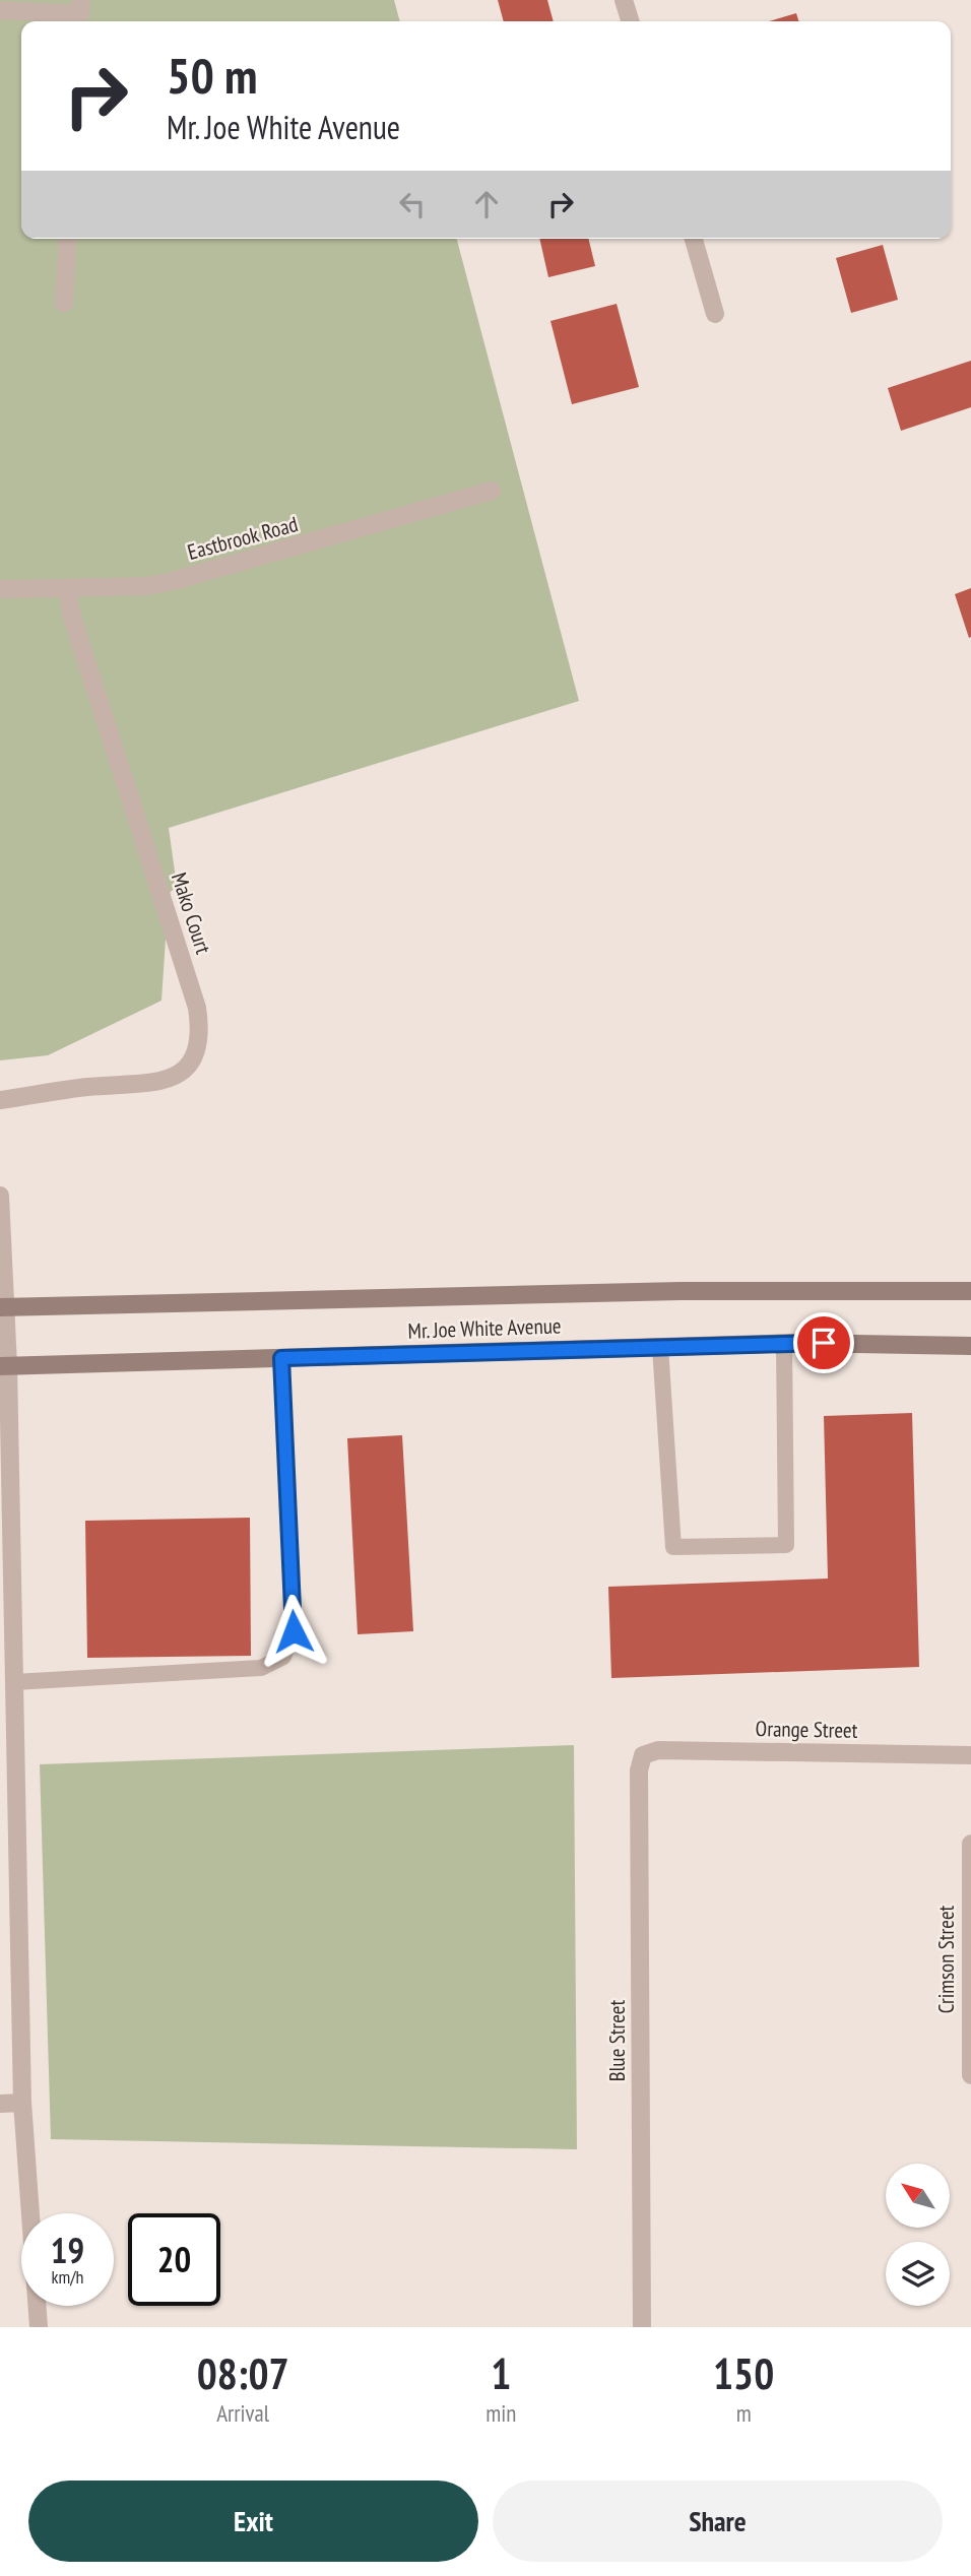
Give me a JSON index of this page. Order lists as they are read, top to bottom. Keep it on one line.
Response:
{"streets":{"main road":["Mr. Joe White Avenue"],"street":["Eastbrook Road","Mako Court","Orange Street","Crimson Street","Blue Street"]},"crossings":[["Eastbrook Road","Mako Court"],["Orange Street","Blue Street"]],"north":"top left","page":{"turn":["50 m","Mr. Joe White Avenue"],"speed":"19 km/h","limit":"20","eta":["08:07","Arrival","1","min","150","m"],"buttons":["Exit","Share"]}}
